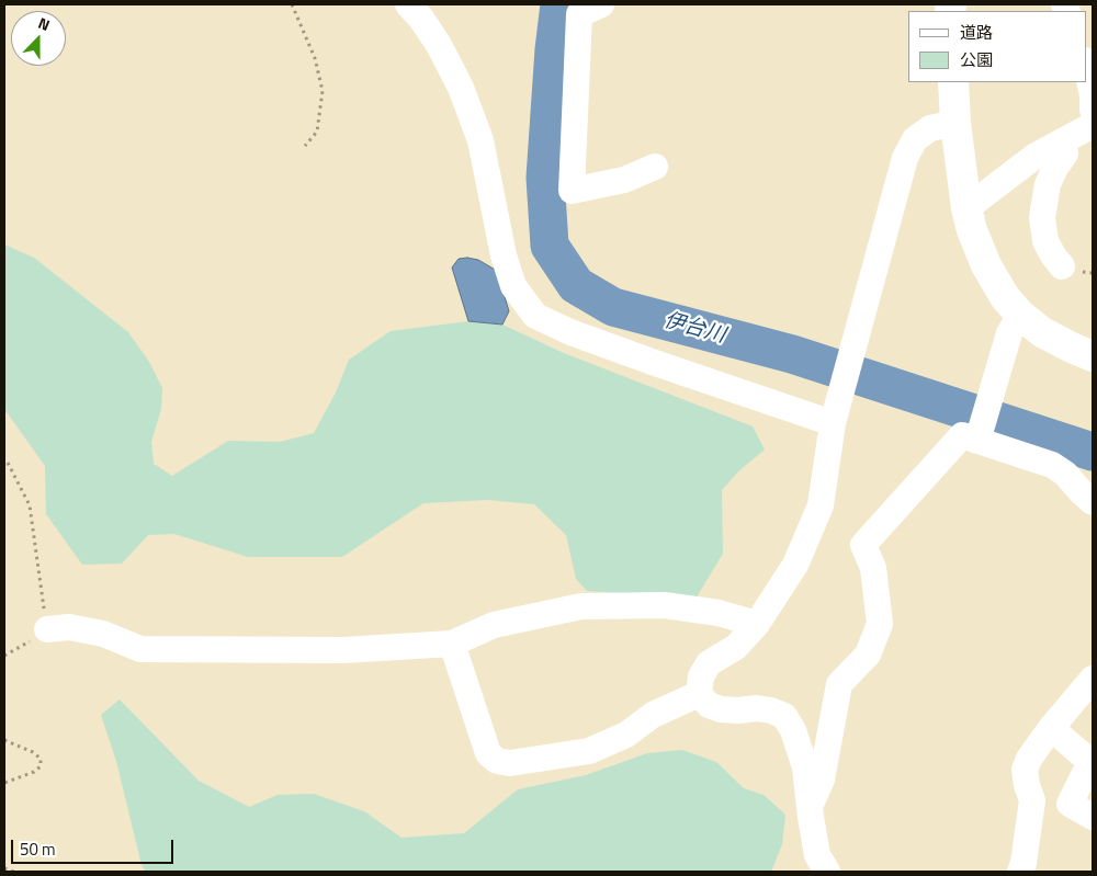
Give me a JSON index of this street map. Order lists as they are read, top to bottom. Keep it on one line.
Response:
{"water":["伊台川"],"legend":["道路","公園"],"scale_bar":"50 m","north":"top"}
